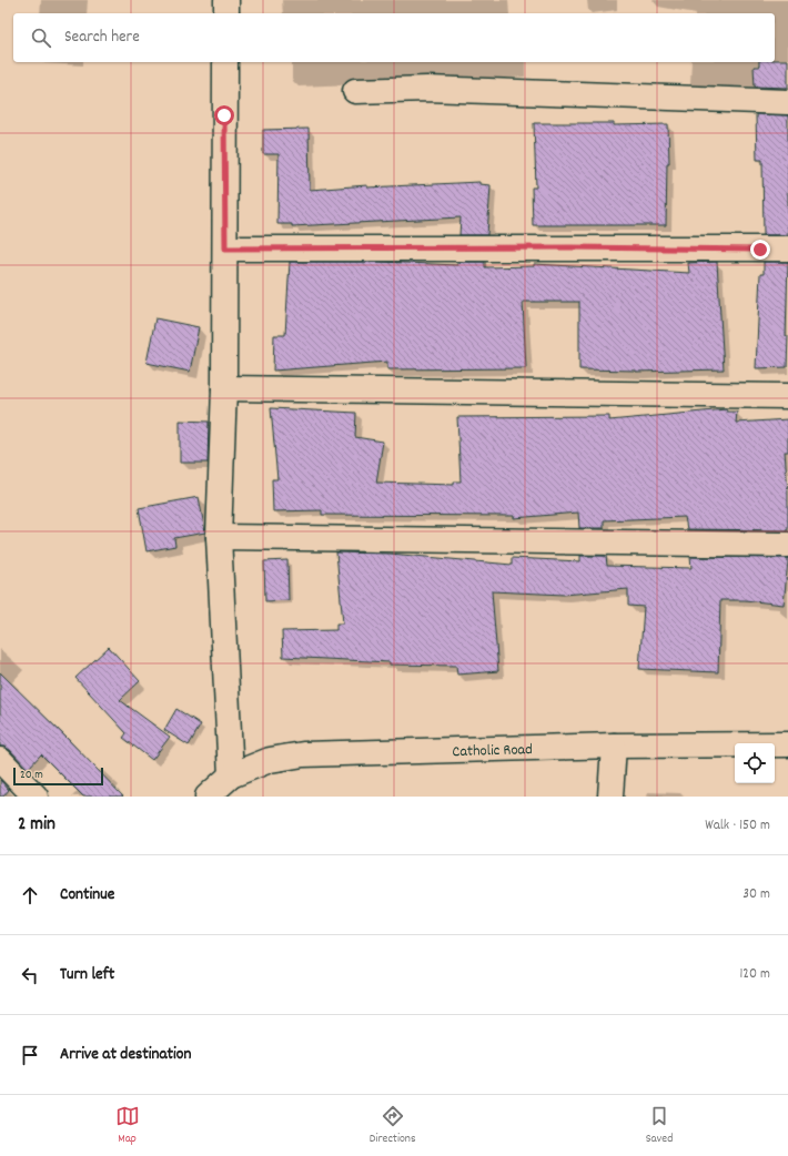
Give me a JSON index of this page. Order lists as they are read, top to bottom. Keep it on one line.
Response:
{"streets":{"street":["Catholic Road"]},"scale_bar":"20 m","page":{"search":"Search here","scale":"20 m","heading":["2 min","Walk · 150 m"],"list":[["Continue","30 m"],["Turn left","120 m"],"Arrive at destination"],"nav":["Map","Directions","Saved"]}}
